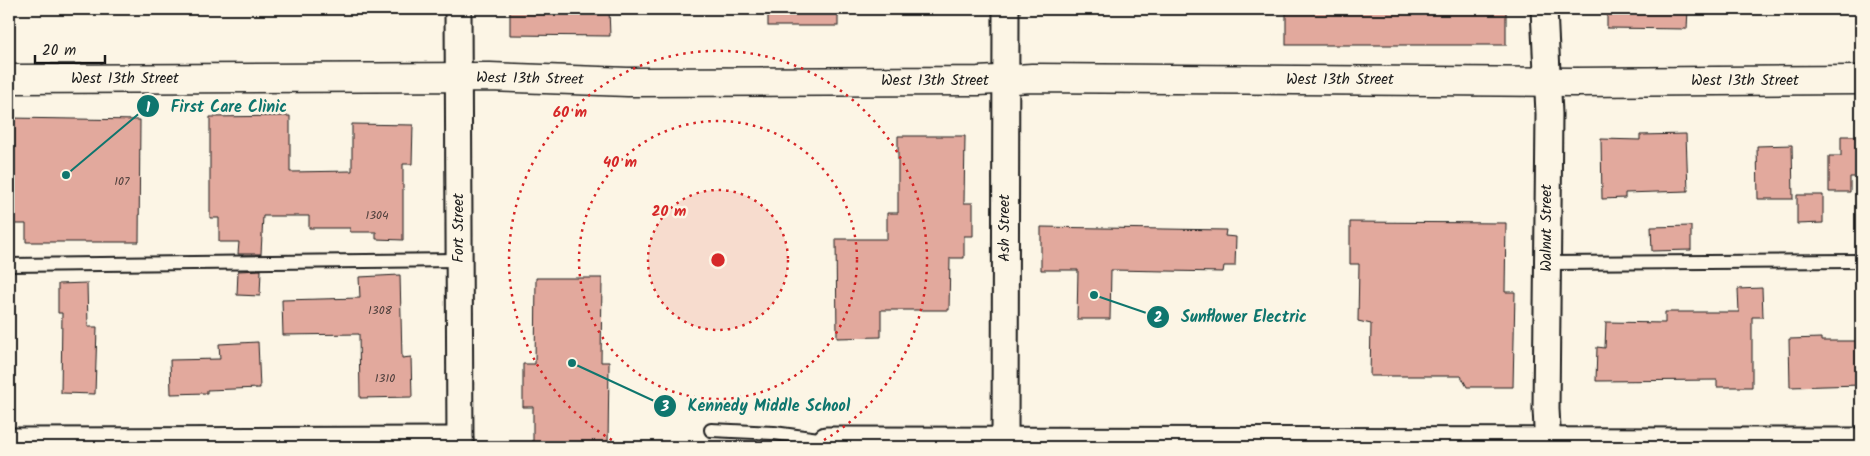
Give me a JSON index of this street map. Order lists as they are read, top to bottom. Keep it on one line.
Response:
{"streets":{"street":["West 13th Street","Fort Street","Ash Street","Walnut Street"]},"crossings":[["West 13th Street","Fort Street"],["West 13th Street","Ash Street"],["West 13th Street","Walnut Street"]],"places":["First Care Clinic","Sunflower Electric","Kennedy Middle School"],"house_numbers":["107","1304","1308","1310"],"scale_bar":"20 m","rings":["60 m","40 m","20 m"]}
